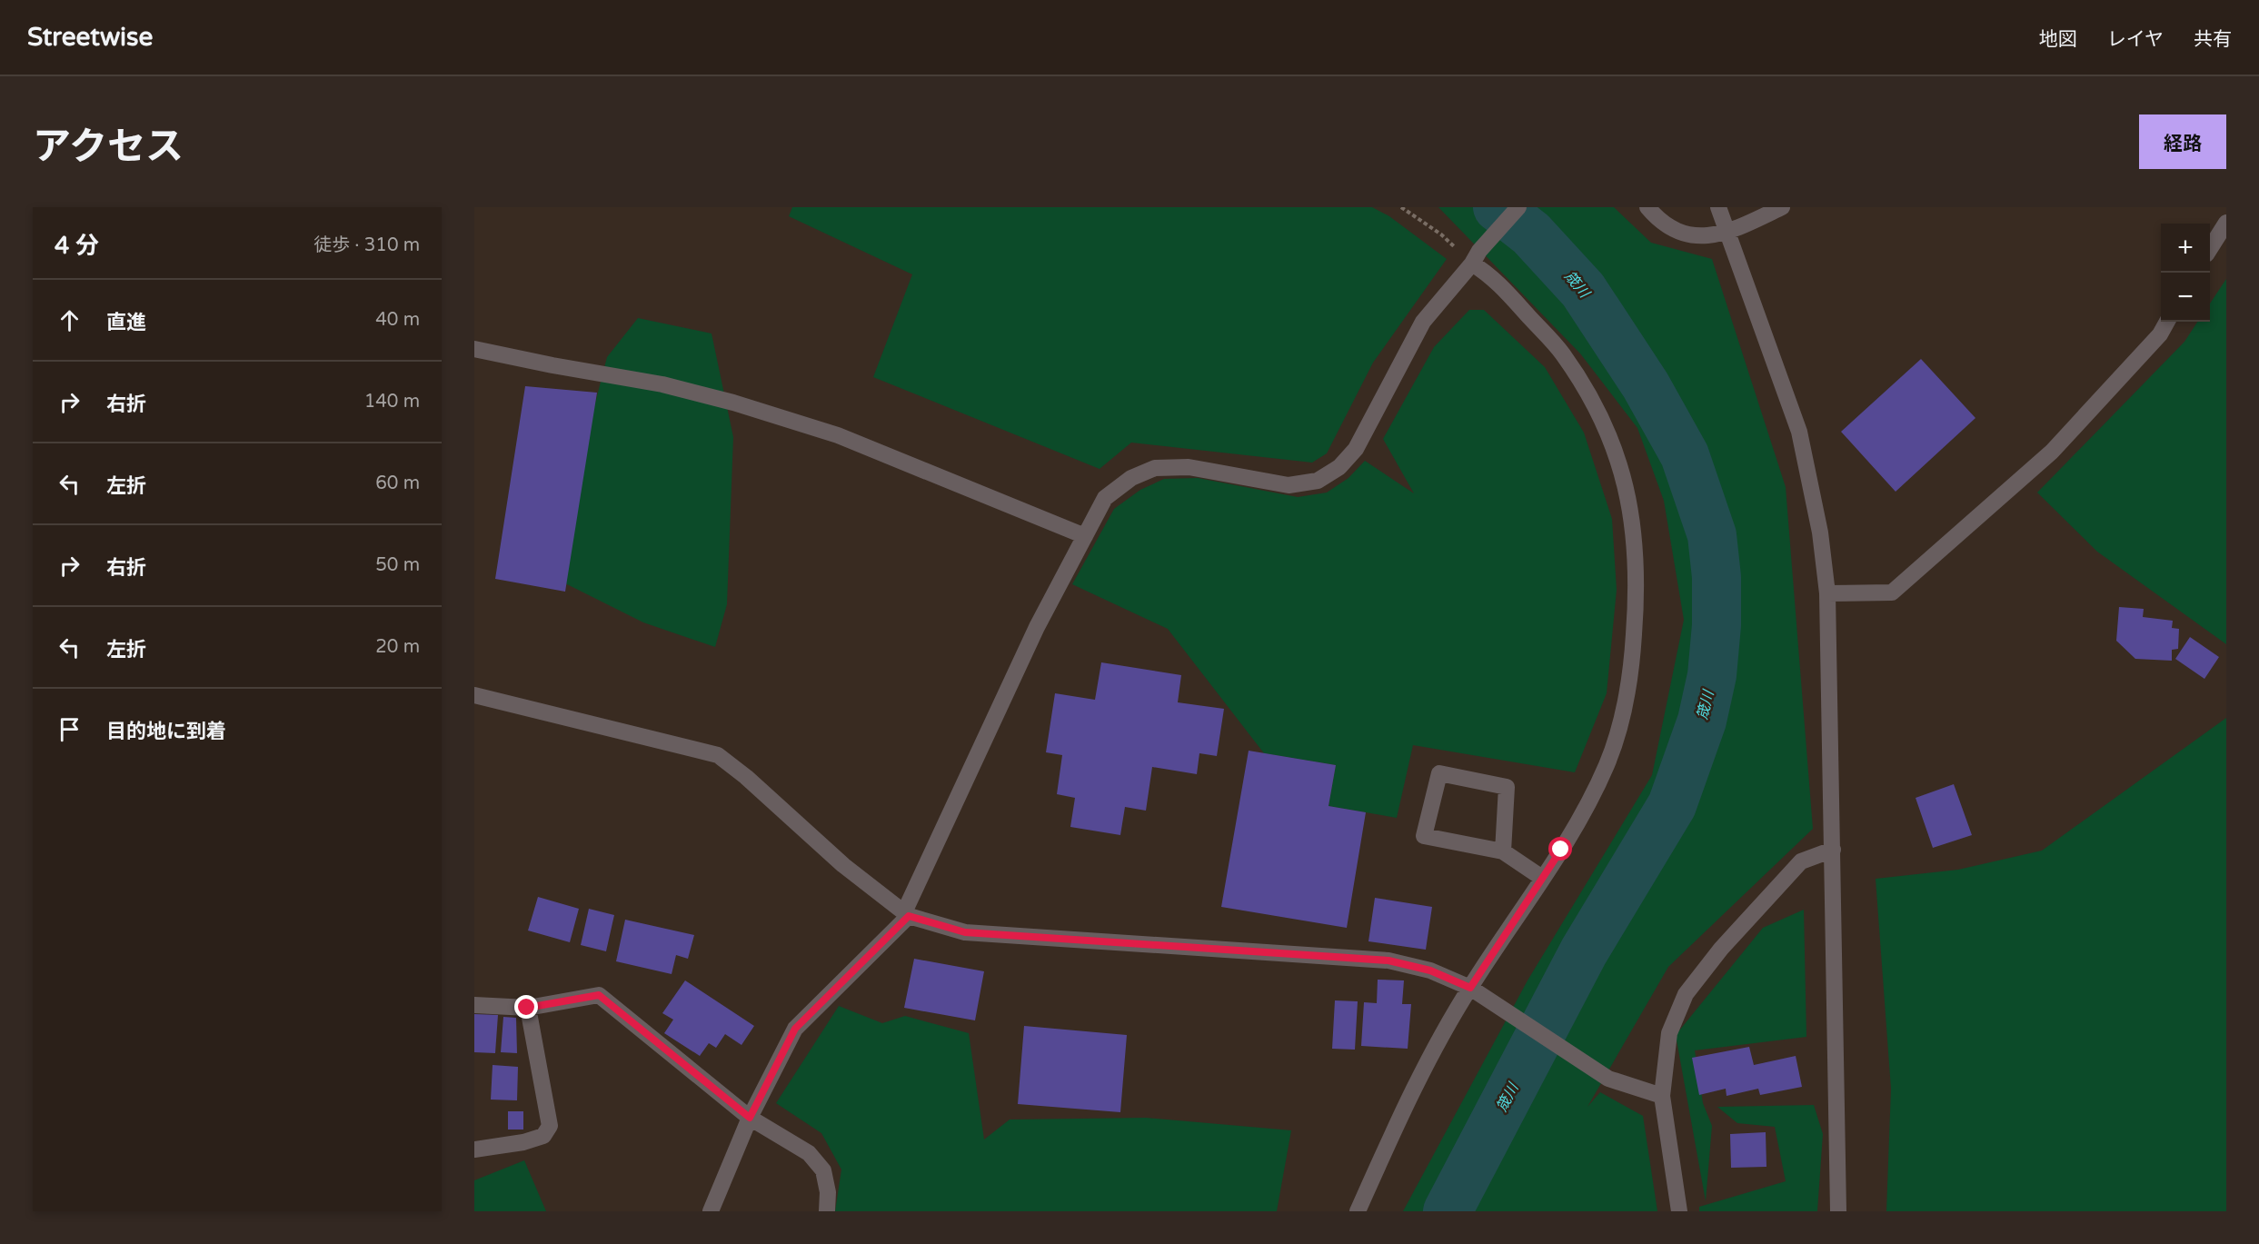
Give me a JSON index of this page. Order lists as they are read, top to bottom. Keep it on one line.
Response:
{"water":["筬川"],"page":{"header":"Streetwise","nav":["地図","レイヤ","共有"],"title":"アクセス","buttons":"経路","heading":["4 分","徒歩 · 310 m"],"map_buttons":["+","−"],"list":[["直進","40 m"],["右折","140 m"],["左折","60 m"],["右折","50 m"],["左折","20 m"],"目的地に到着"]}}
